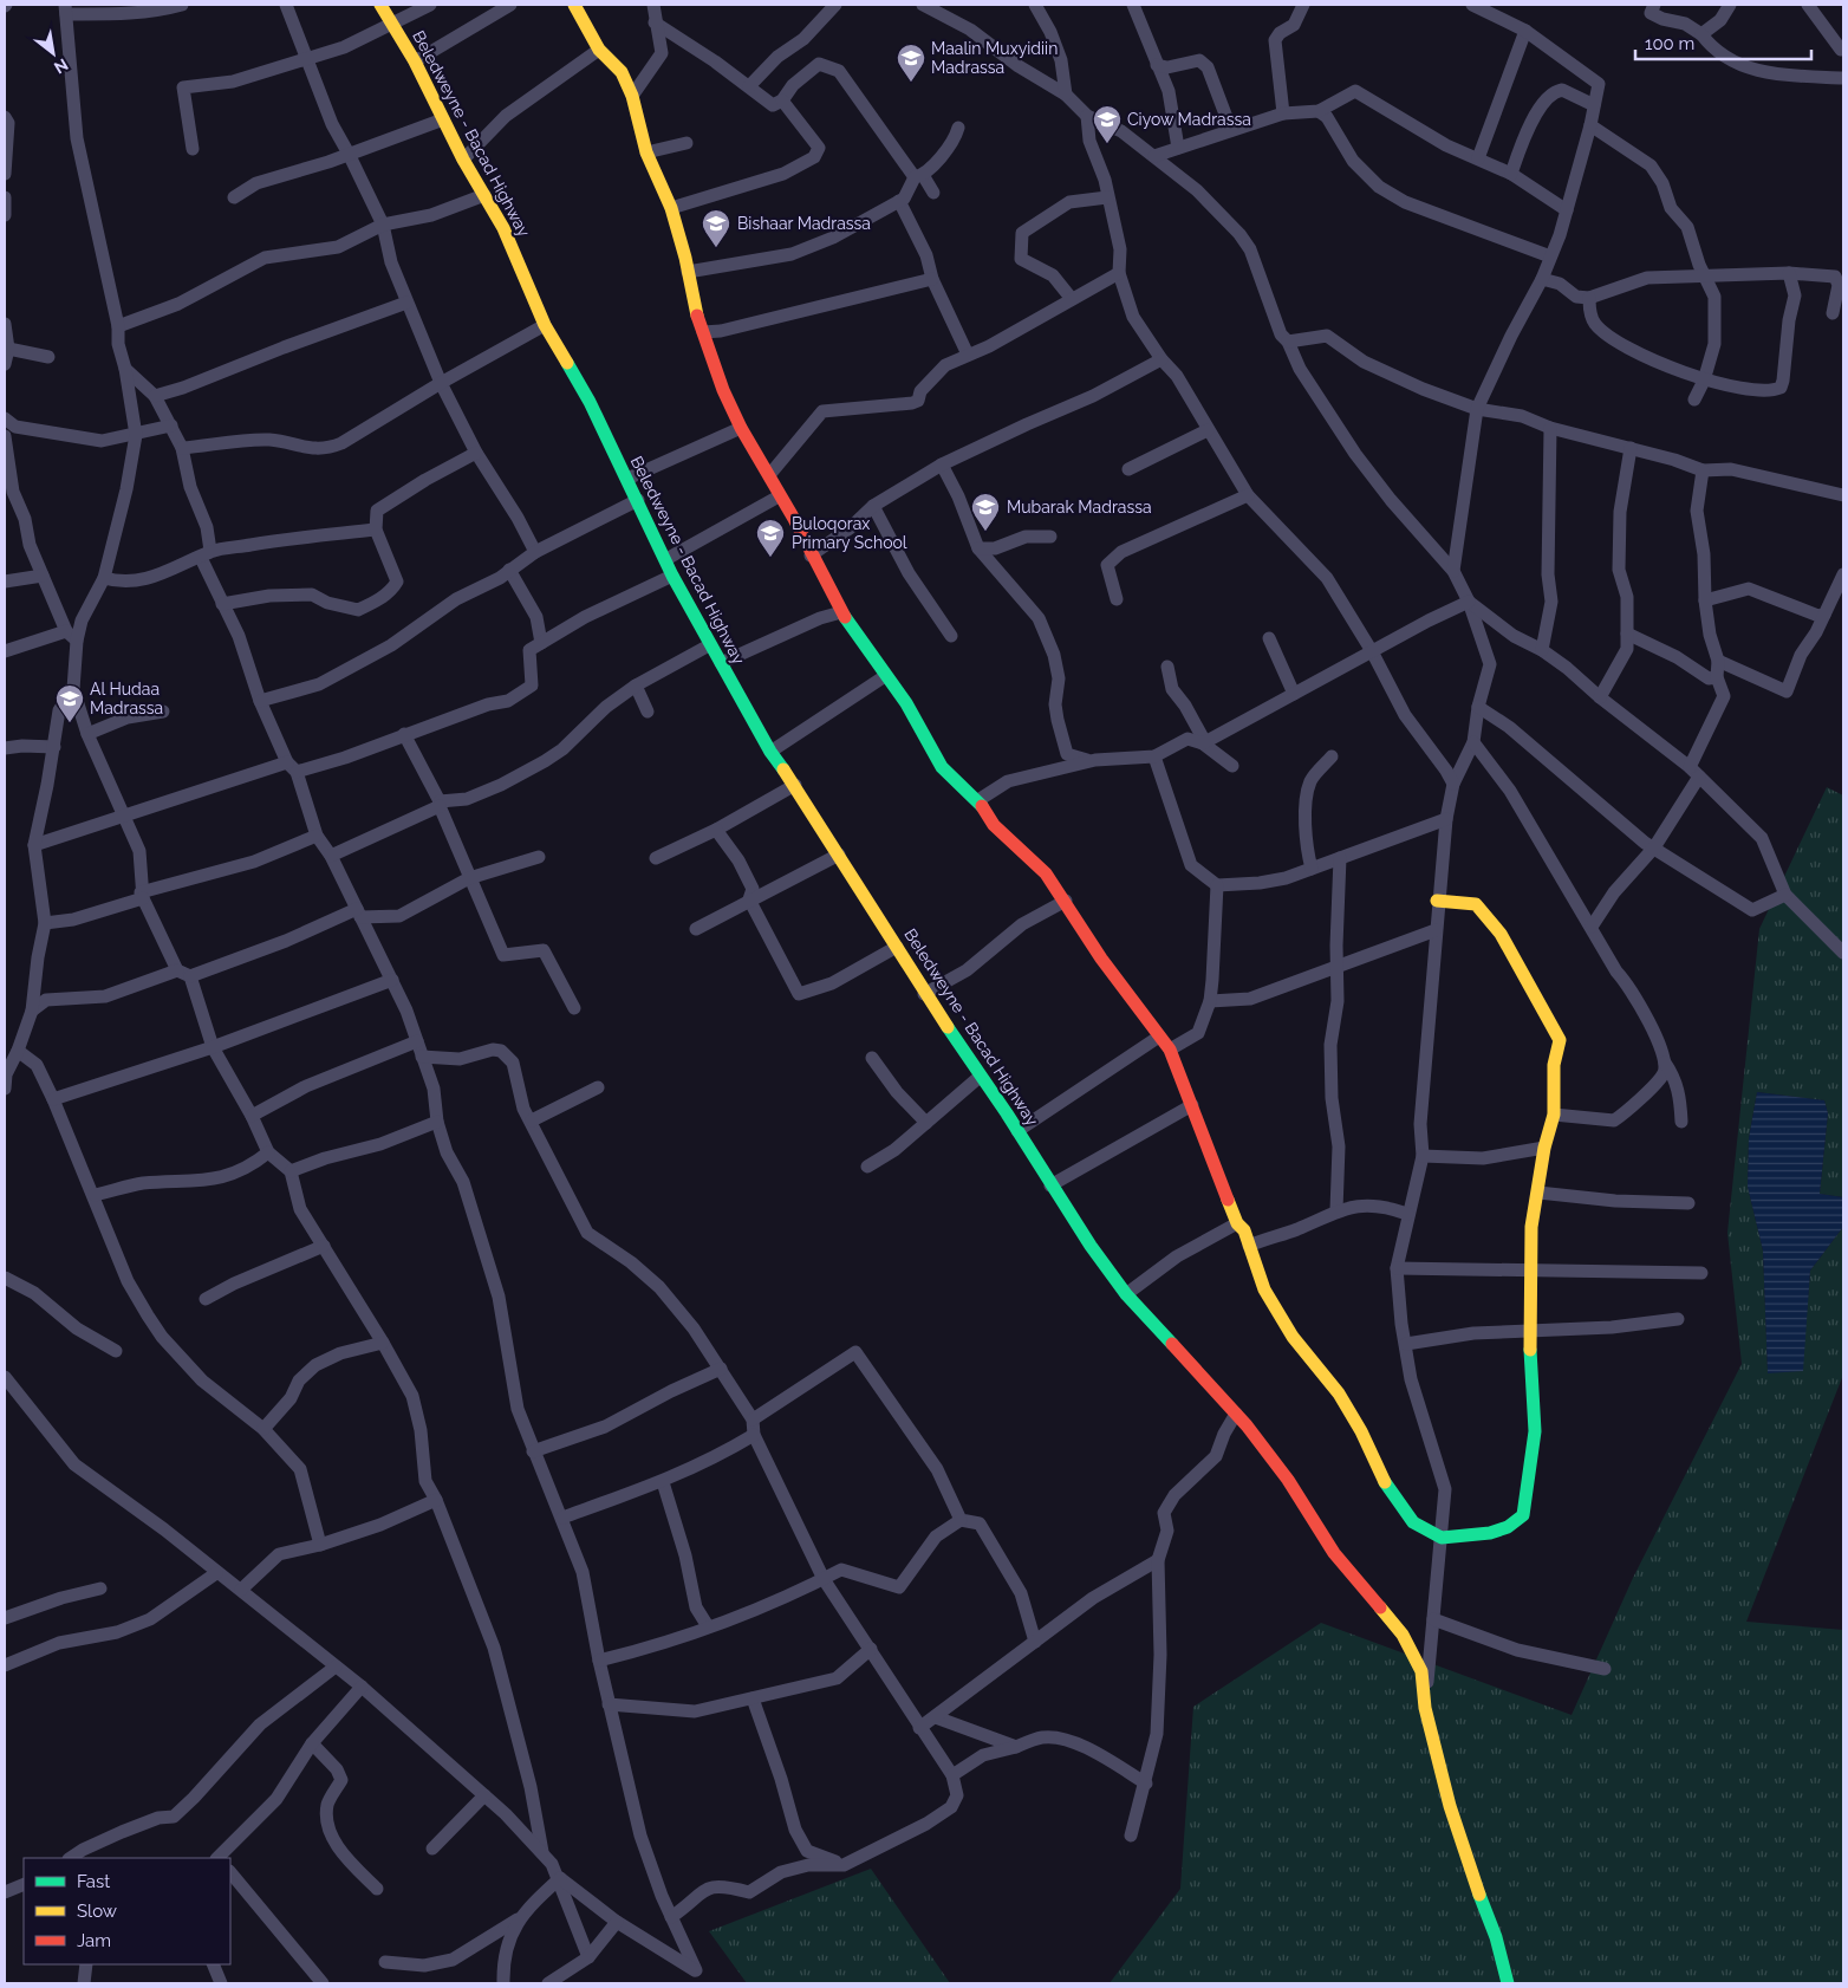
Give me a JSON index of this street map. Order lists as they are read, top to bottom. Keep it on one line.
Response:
{"streets":{"street":["Beledweyne - Bacad Highway"]},"places":{"school or university":["Maalin Muxyidiin Madrassa","Ciyow Madrassa","Bishaar Madrassa","Mubarak Madrassa","Buloqorax Primary School","Al Hudaa Madrassa"]},"legend":["Fast","Slow","Jam"],"scale_bar":"100 m","north":"bottom right"}
